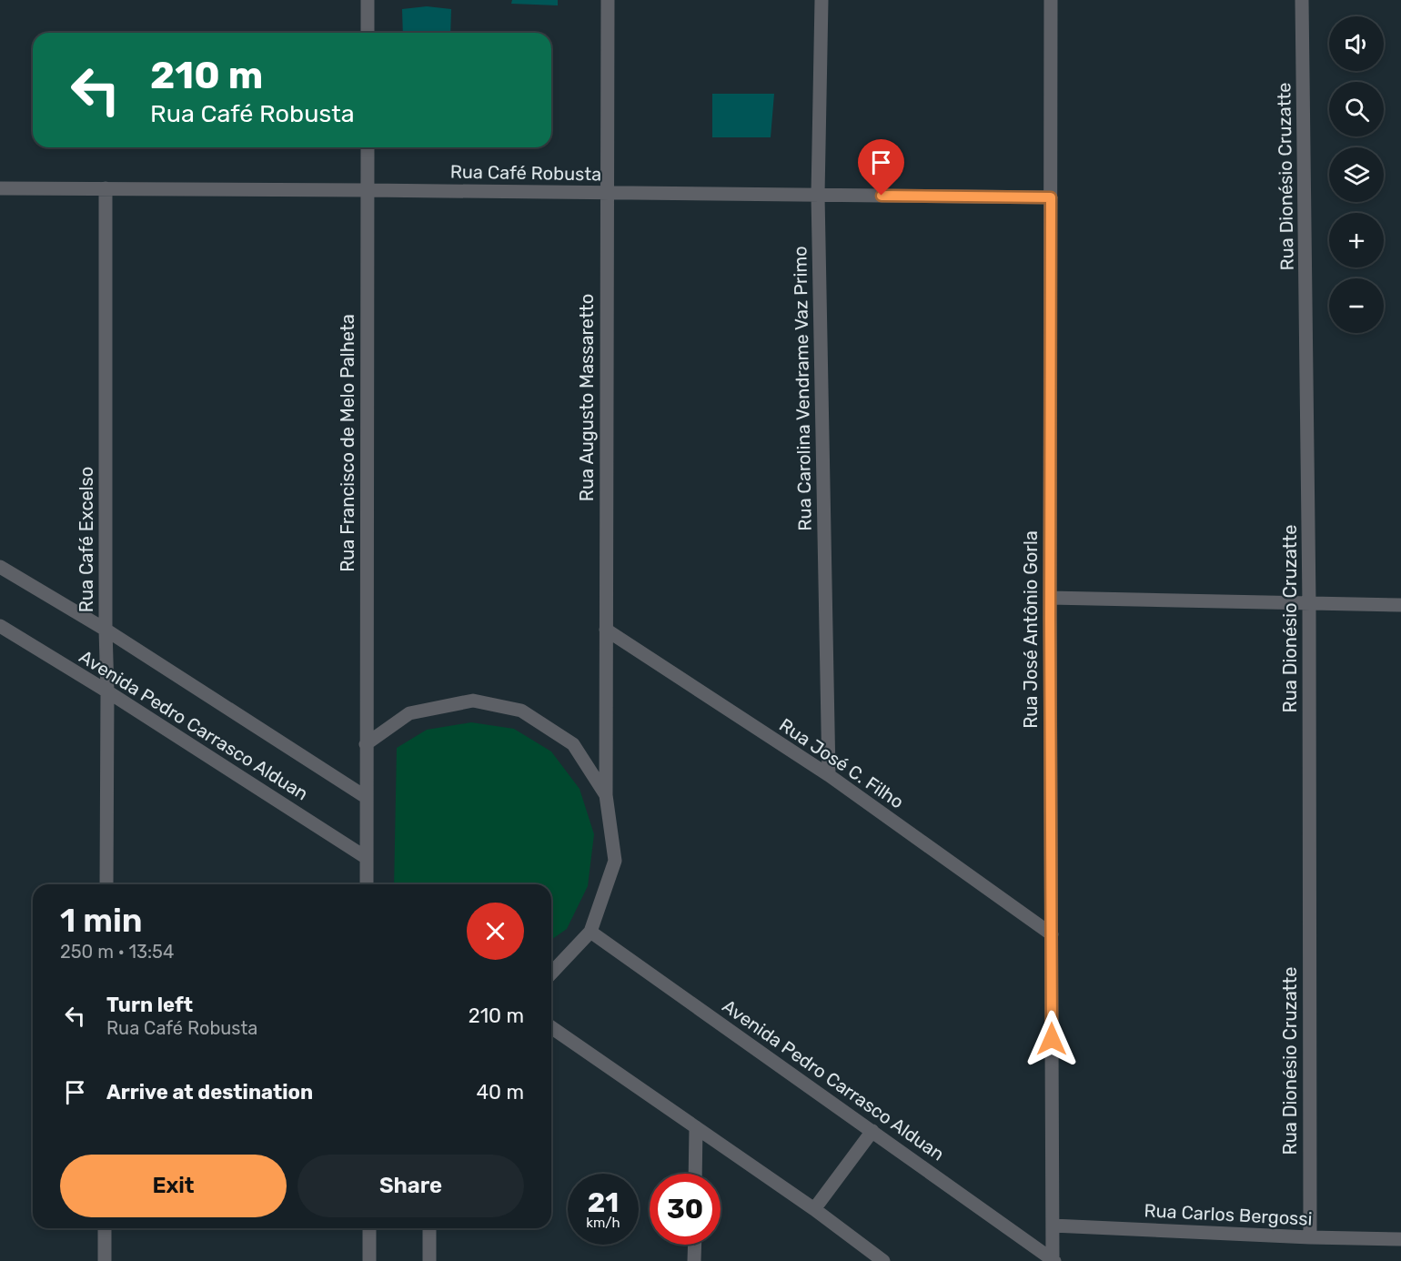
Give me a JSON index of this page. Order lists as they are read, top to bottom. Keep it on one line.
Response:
{"streets":{"street":["Rua Café Robusta","Rua Dionésio Cruzatte","Rua Carolina Vendrame Vaz Primo","Rua Augusto Massaretto","Rua Francisco de Melo Palheta","Rua Café Excelso","Rua José Antônio Gorla","Avenida Pedro Carrasco Alduan","Rua José C. Filho","Rua Carlos Bergossi"]},"crossings":[["Rua Café Robusta","Rua Carolina Vendrame Vaz Primo"],["Rua Café Robusta","Rua Augusto Massaretto"],["Rua Café Robusta","Rua Francisco de Melo Palheta"],["Rua Café Robusta","Rua Café Excelso"],["Rua Café Robusta","Rua José Antônio Gorla"],["Rua Dionésio Cruzatte","Rua Carlos Bergossi"],["Rua Carolina Vendrame Vaz Primo","Rua José C. Filho"],["Rua Augusto Massaretto","Avenida Pedro Carrasco Alduan"],["Rua Augusto Massaretto","Rua José C. Filho"],["Rua Francisco de Melo Palheta","Avenida Pedro Carrasco Alduan"],["Rua Café Excelso","Avenida Pedro Carrasco Alduan"],["Rua José Antônio Gorla","Avenida Pedro Carrasco Alduan"],["Rua José Antônio Gorla","Rua José C. Filho"],["Rua José Antônio Gorla","Rua Carlos Bergossi"]],"page":{"map_buttons":["+","−"],"turn":["210 m","Rua Café Robusta"],"heading":["1 min","250 m · 13:54"],"list":[{"name":"Turn left","note":"Rua Café Robusta","value":"210 m"},{"name":"Arrive at destination","value":"40 m"}],"buttons":["Exit","Share"],"speed":"21 km/h","limit":"30"}}
